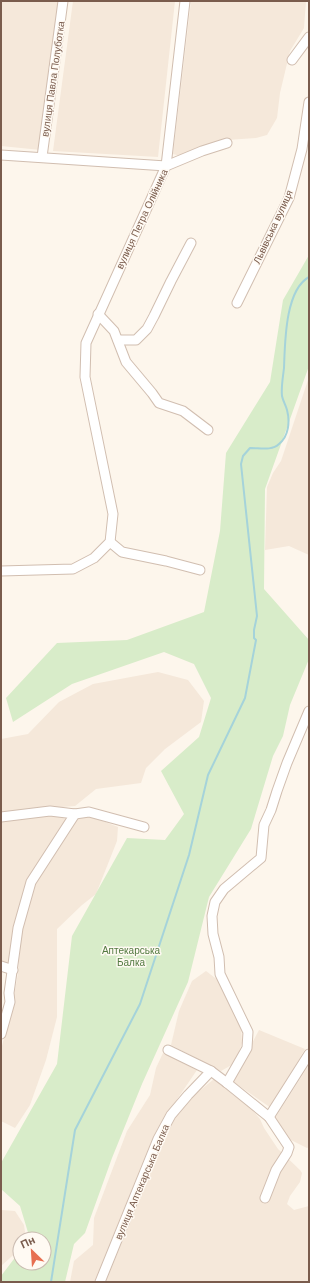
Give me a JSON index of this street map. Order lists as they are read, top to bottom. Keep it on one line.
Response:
{"streets":{"street":["вулиця Павла Полуботка","вулиця Петра Олійника","Львівська вулиця","вулиця Аптекарська Балка"]},"parks":["Аптекарська Балка"],"north":"top left"}
